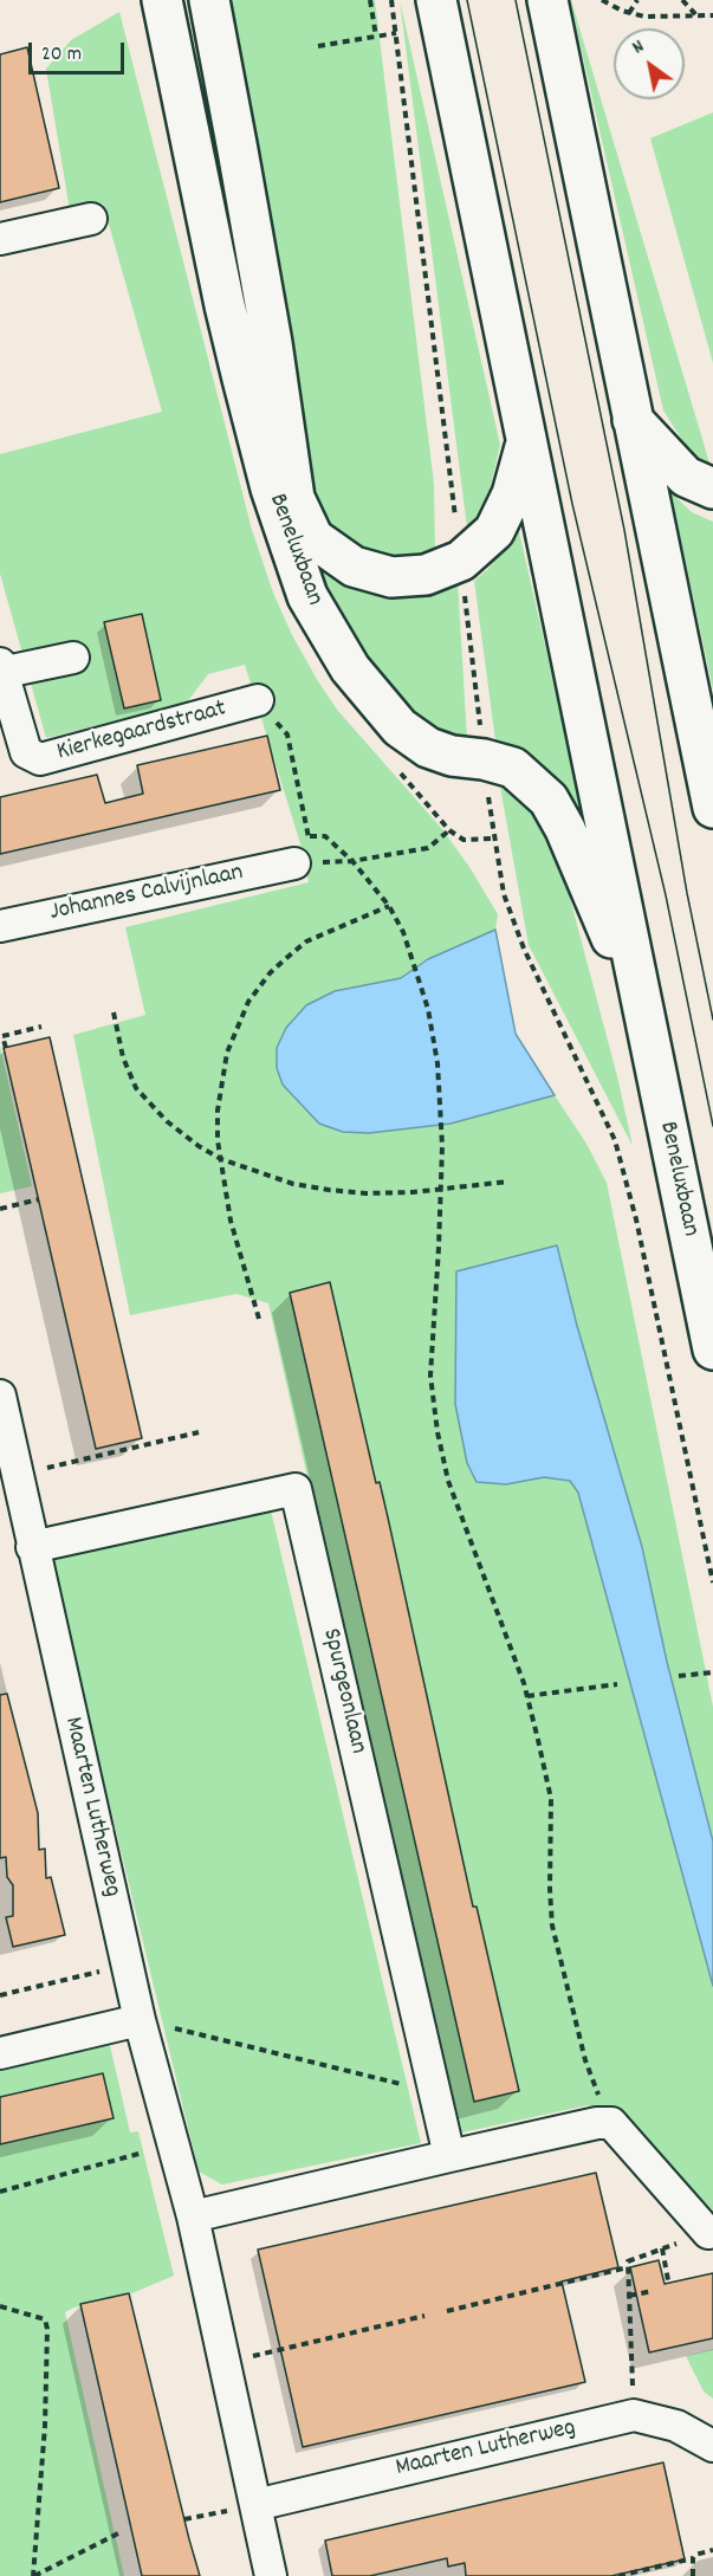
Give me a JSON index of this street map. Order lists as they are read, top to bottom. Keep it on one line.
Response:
{"streets":{"main road":["Beneluxbaan"],"street":["Kierkegaardstraat","Johannes Calvijnlaan","Spurgeonlaan","Maarten Lutherweg"]},"crossings":[["Spurgeonlaan","Maarten Lutherweg"]],"scale_bar":"20 m","north":"top left"}
